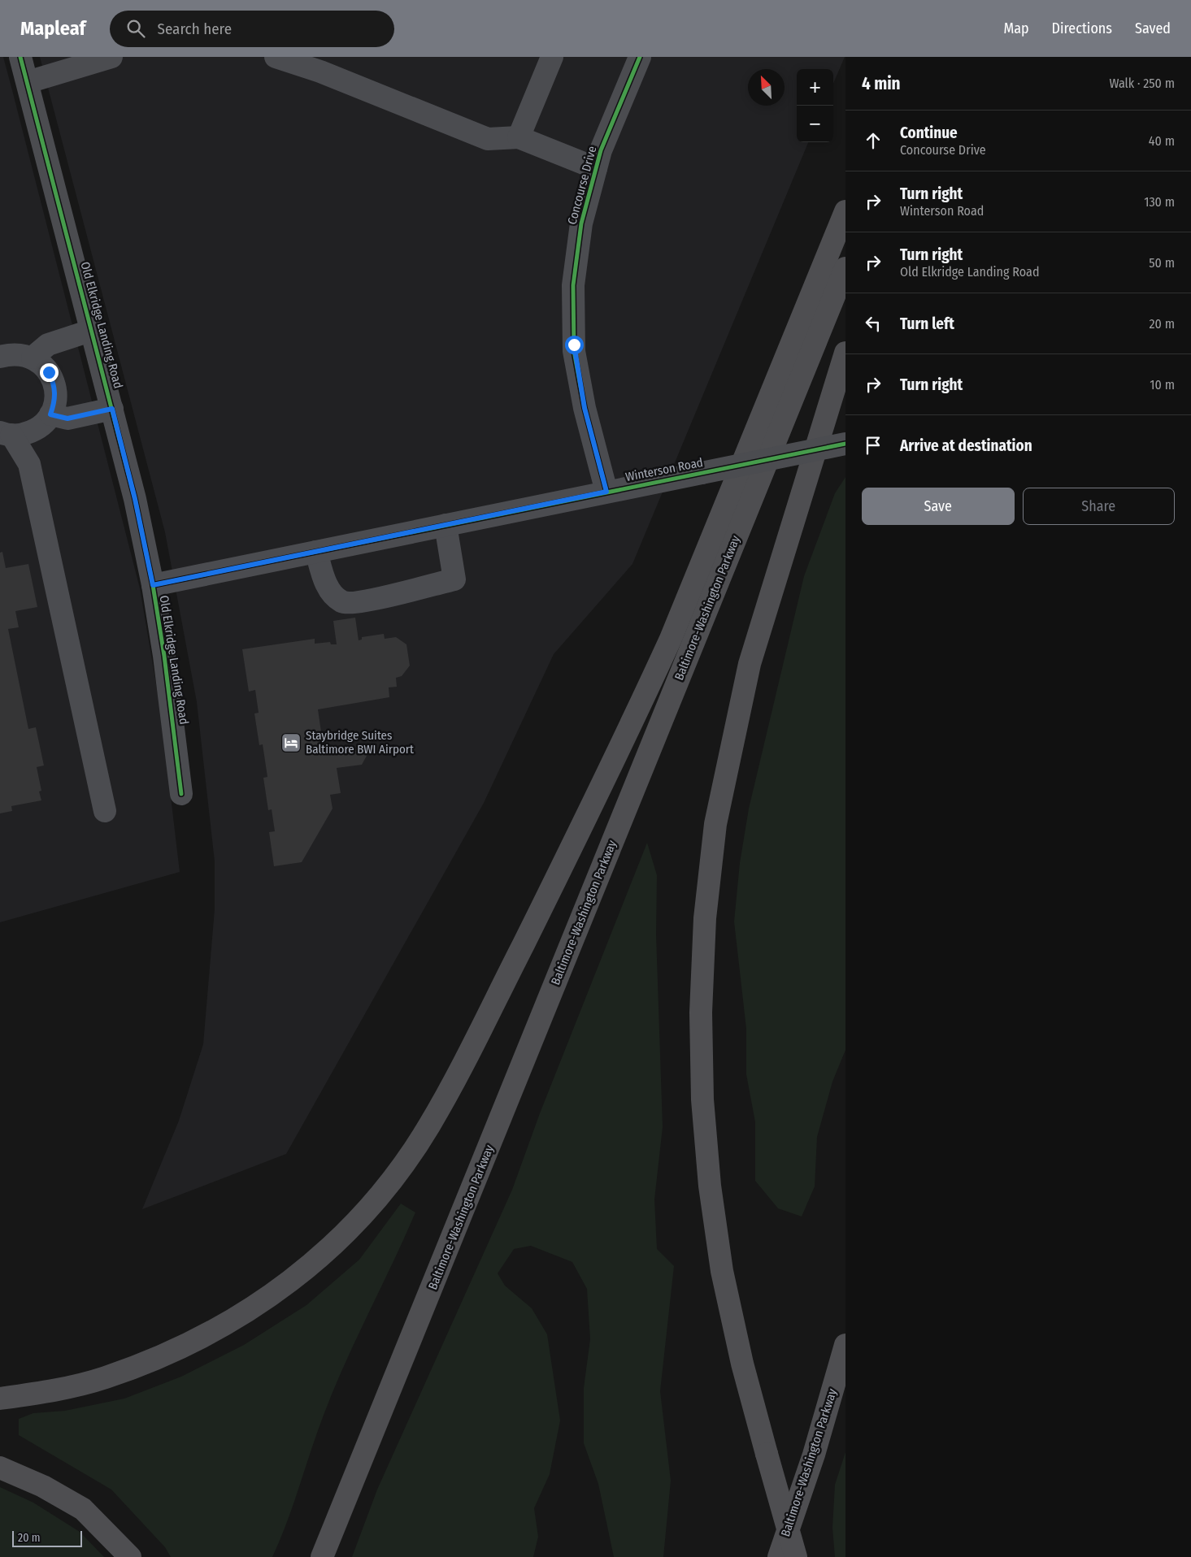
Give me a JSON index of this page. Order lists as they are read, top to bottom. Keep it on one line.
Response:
{"streets":{"highway":["Baltimore-Washington Parkway"],"street":["Concourse Drive","Old Elkridge Landing Road","Winterson Road"]},"crossings":[["Concourse Drive","Winterson Road"],["Old Elkridge Landing Road","Winterson Road"]],"places":{"hotel":["Staybridge Suites Baltimore BWI Airport"]},"scale_bar":"20 m","north":"top left","page":{"header":"Mapleaf","search":"Search here","nav":["Map","Directions","Saved"],"heading":["4 min","Walk · 250 m"],"map_buttons":["+","−"],"list":[["Continue","Concourse Drive","40 m"],["Turn right","Winterson Road","130 m"],["Turn right","Old Elkridge Landing Road","50 m"],["Turn left","20 m"],["Turn right","10 m"],"Arrive at destination"],"buttons":["Save","Share"],"scale":"20 m"}}
